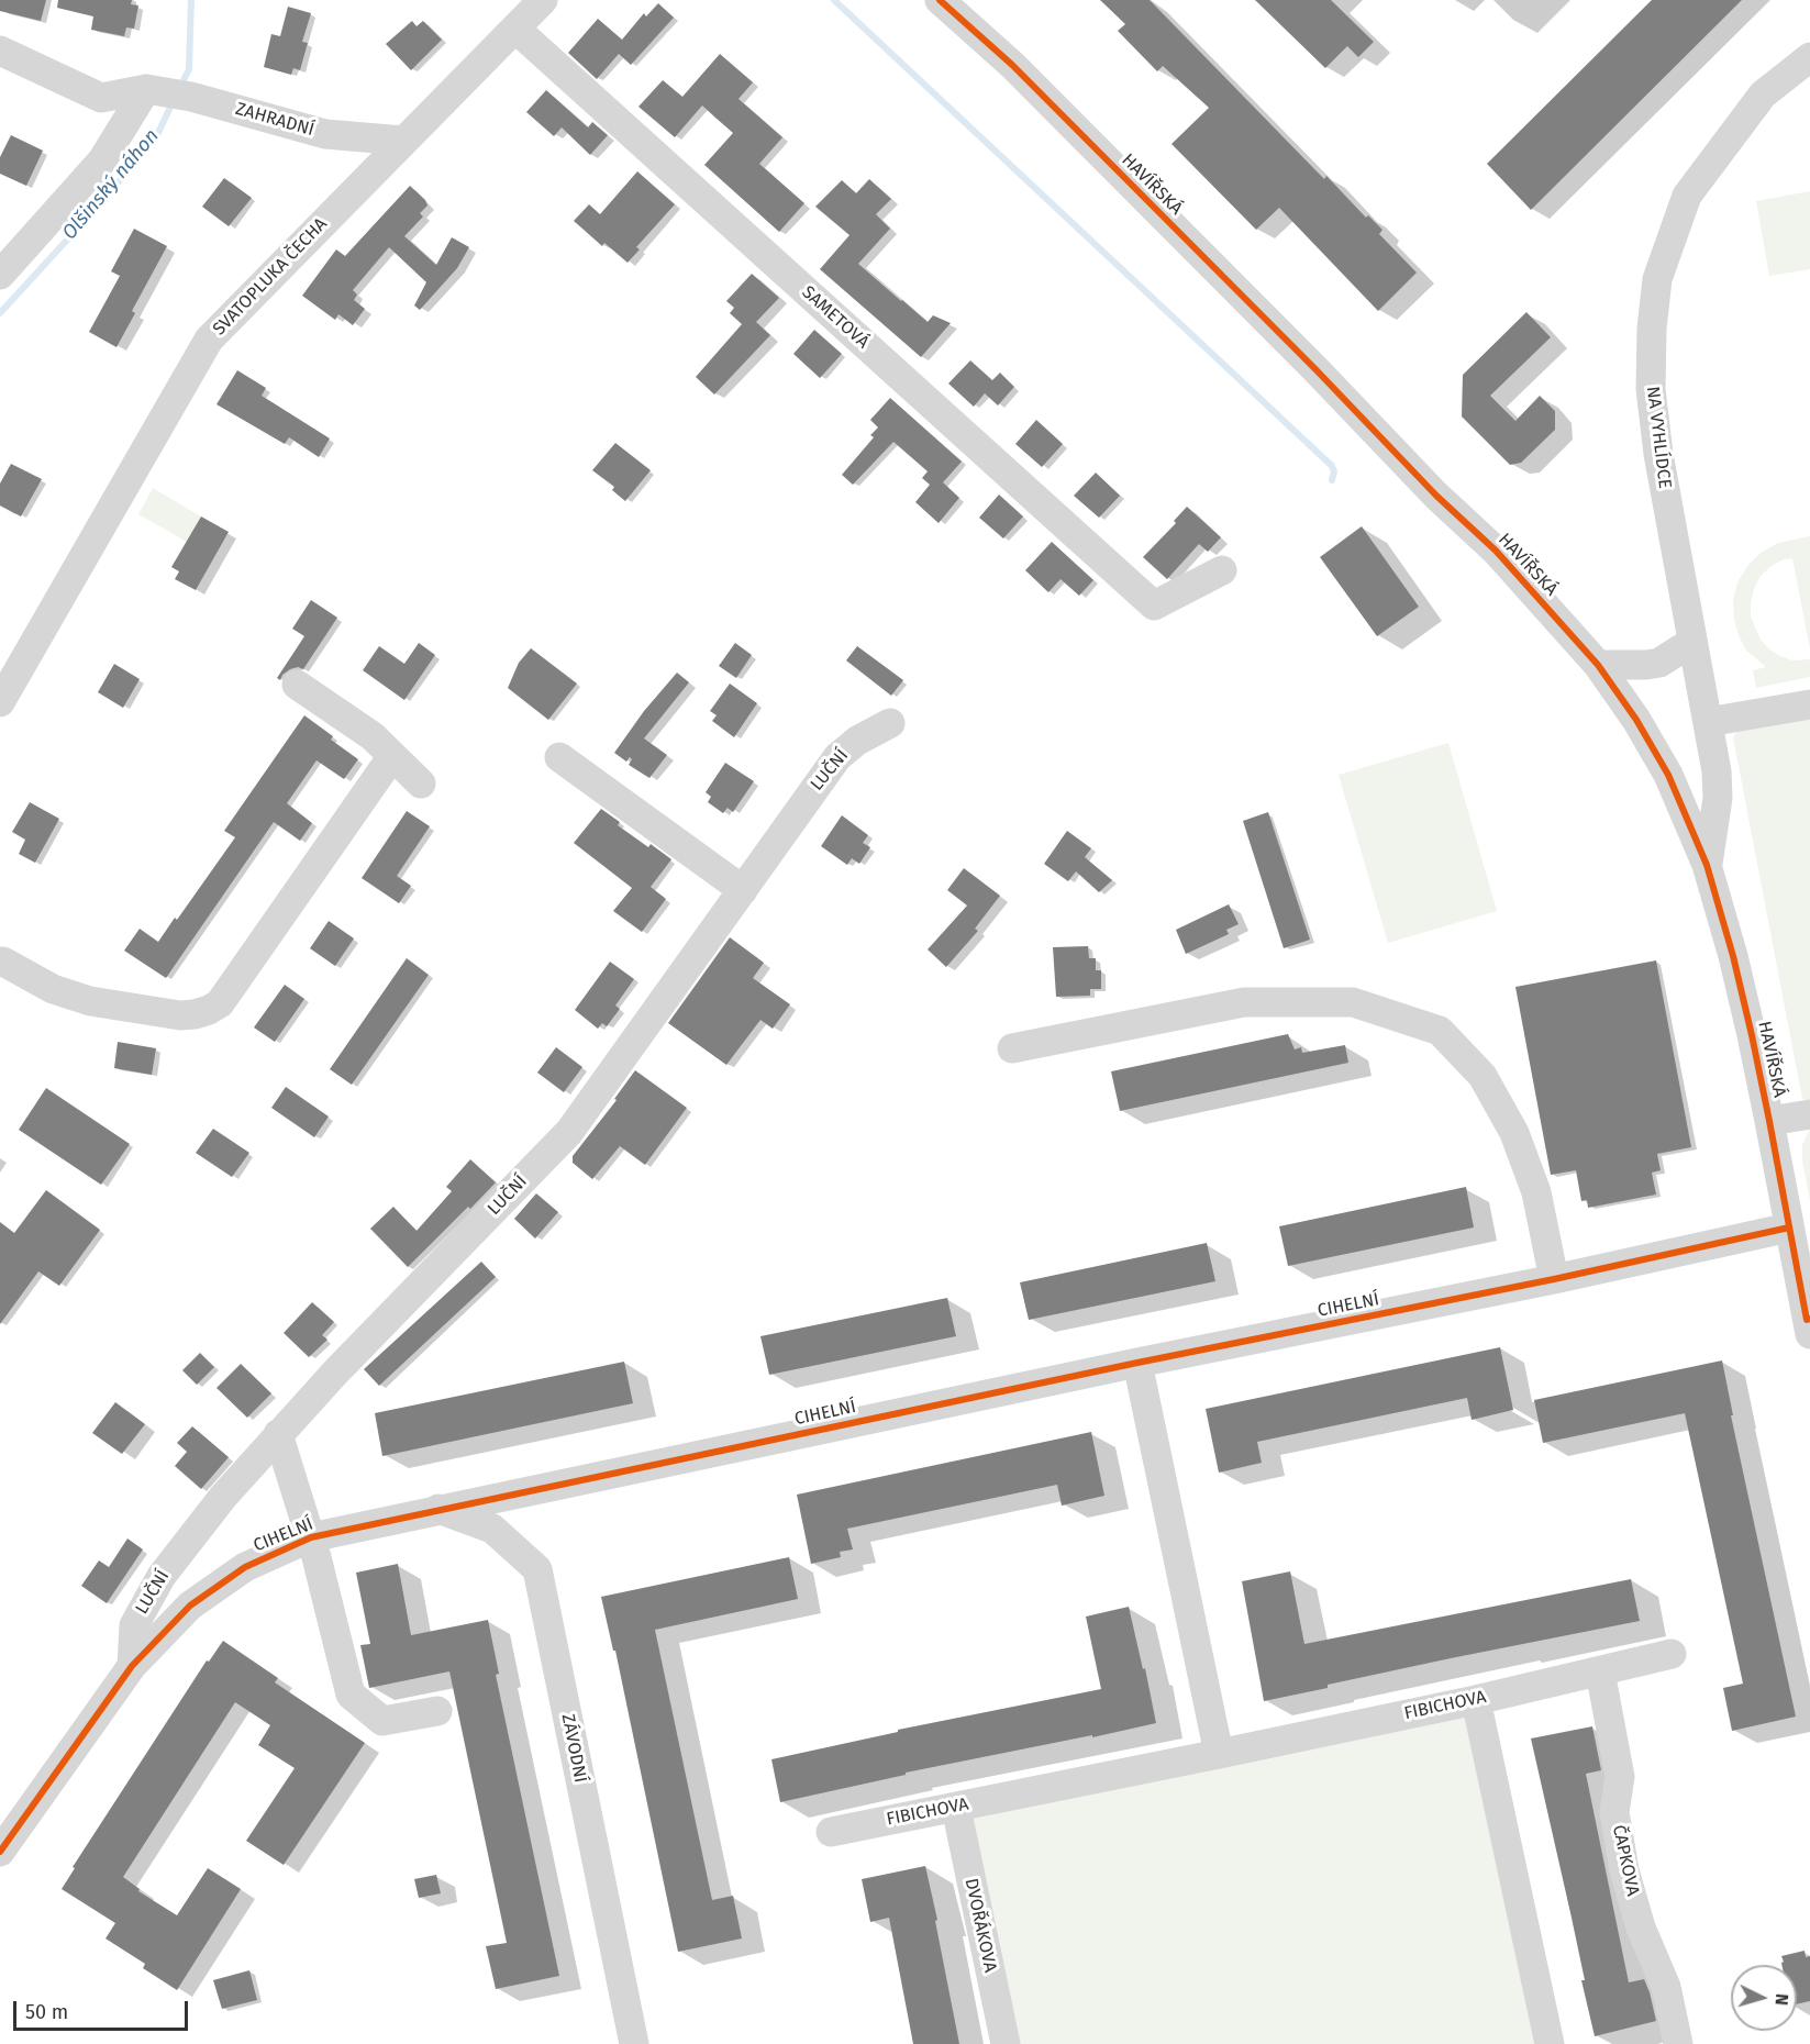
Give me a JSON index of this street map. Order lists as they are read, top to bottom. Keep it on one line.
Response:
{"streets":{"street":["ZAHRADNÍ","HAVÍŘSKÁ","SVATOPLUKA ČECHA","SAMETOVÁ","NA VYHLÍDCE","LUČNÍ","CIHELNÍ","FIBICHOVA","ZÁVODNÍ","ČAPKOVA","DVOŘÁKOVA"]},"crossings":[["ZAHRADNÍ","SVATOPLUKA ČECHA"],["HAVÍŘSKÁ","NA VYHLÍDCE"],["HAVÍŘSKÁ","CIHELNÍ"],["SVATOPLUKA ČECHA","SAMETOVÁ"],["LUČNÍ","CIHELNÍ"],["CIHELNÍ","ZÁVODNÍ"],["FIBICHOVA","ČAPKOVA"],["FIBICHOVA","DVOŘÁKOVA"]],"water":["Olšinský náhon"],"scale_bar":"50 m","north":"right"}
